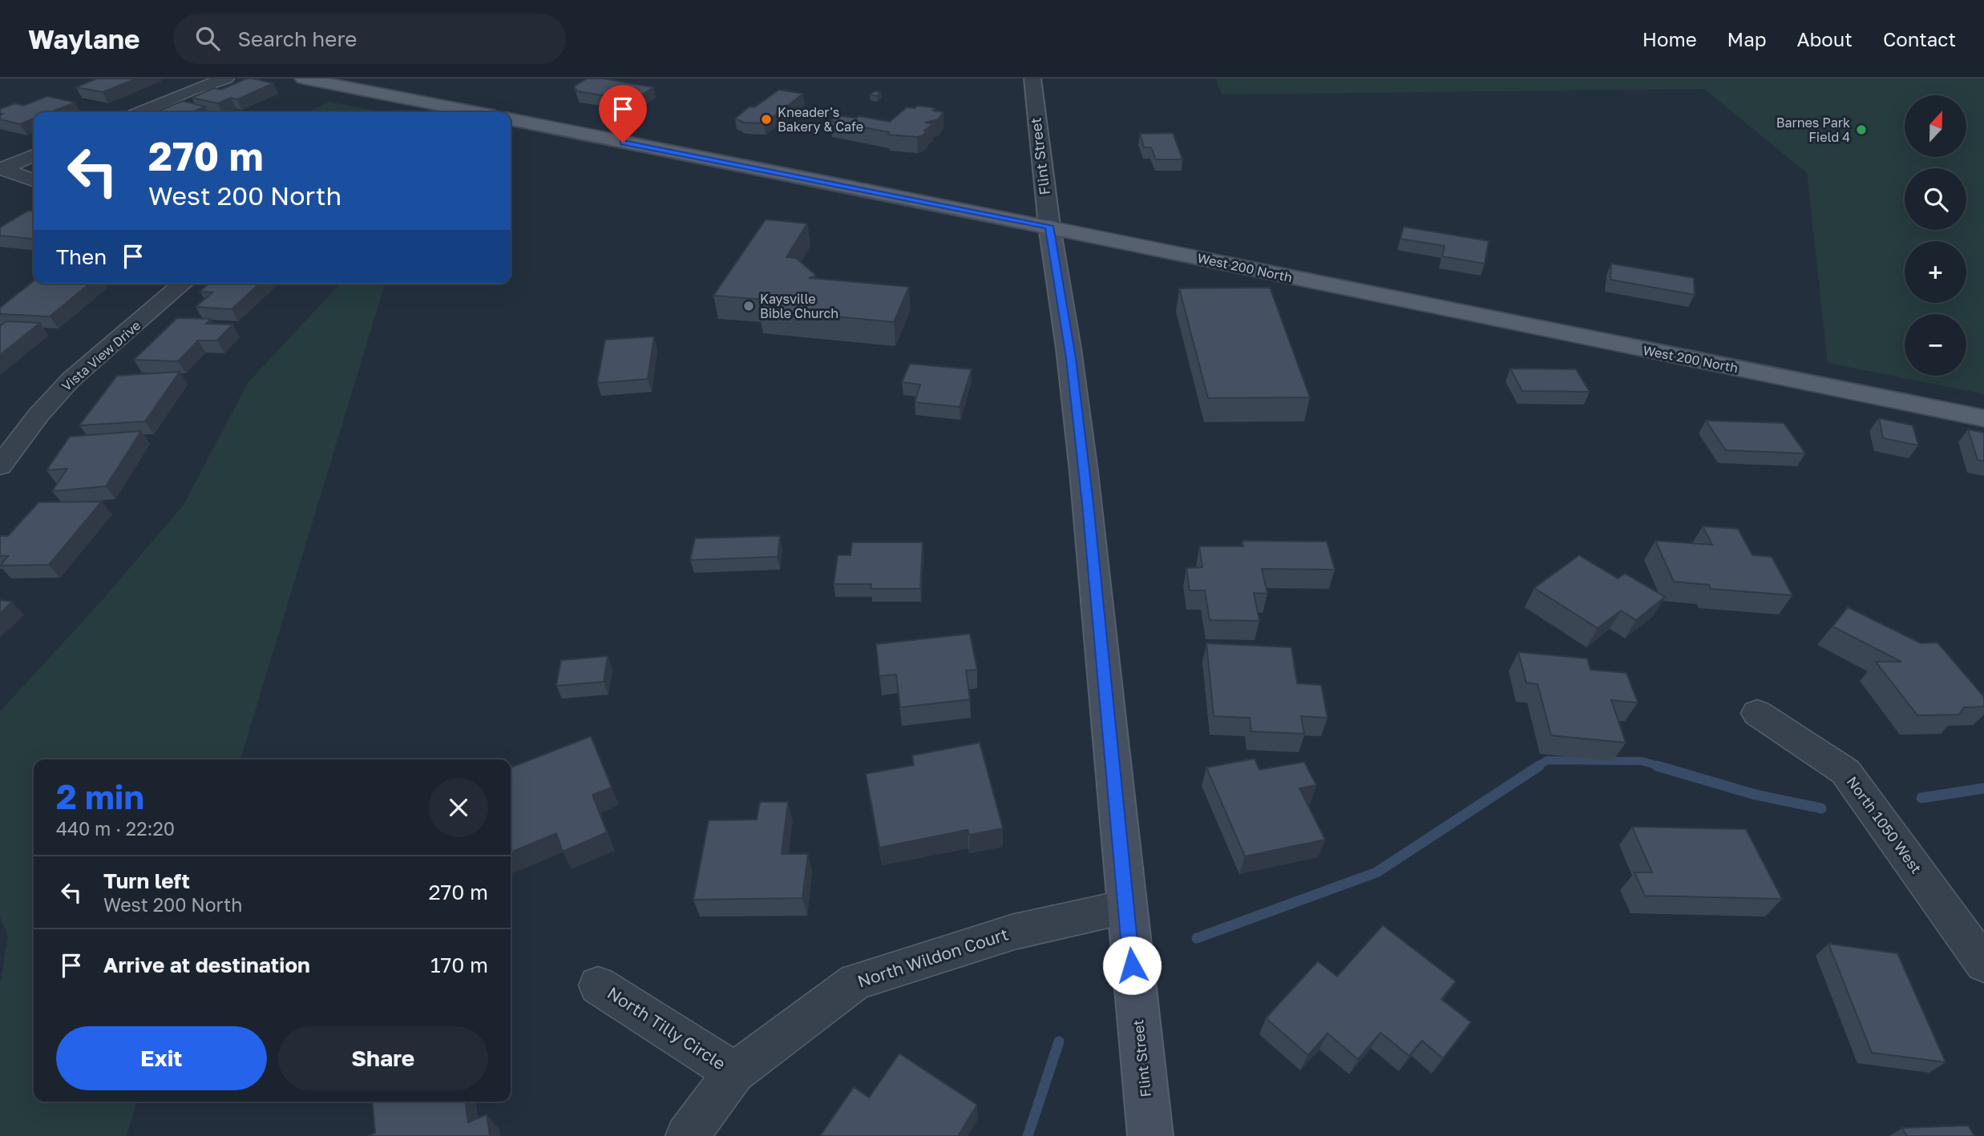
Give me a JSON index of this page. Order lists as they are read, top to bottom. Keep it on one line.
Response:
{"streets":{"main road":["Flint Street","West 200 North"],"street":["Vista View Drive","North 1050 West","North Wildon Court","North Tilly Circle"]},"crossings":[["Flint Street","West 200 North"],["Flint Street","North Wildon Court"],["North Wildon Court","North Tilly Circle"]],"places":["Kneader's Bakery & Cafe","Barnes Park Field 4","Kaysville Bible Church"],"north":"top","page":{"header":"Waylane","search":"Search here","nav":["Home","Map","About","Contact"],"map_buttons":["+","−"],"turn":["270 m","West 200 North"],"then":"Then","heading":["2 min","440 m · 22:20"],"list":[{"name":"Turn left","note":"West 200 North","value":"270 m"},{"name":"Arrive at destination","value":"170 m"}],"buttons":["Exit","Share"]}}
